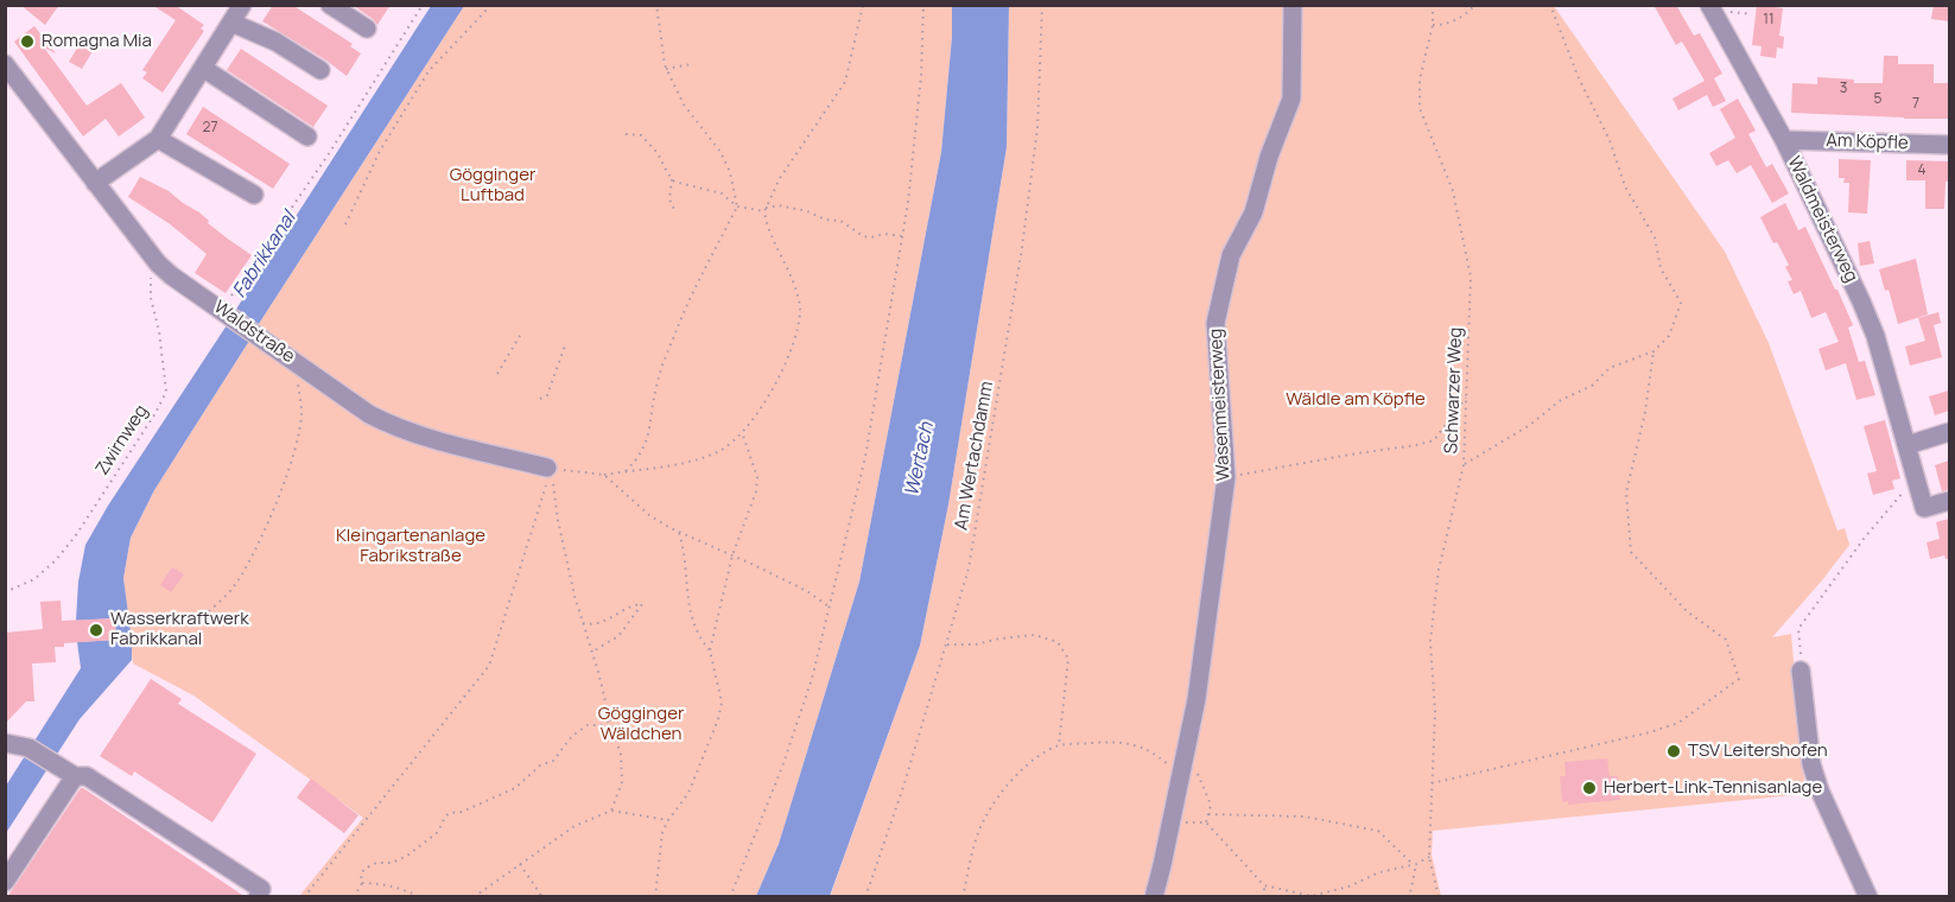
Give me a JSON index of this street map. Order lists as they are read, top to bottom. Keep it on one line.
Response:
{"streets":{"street":["Am Köpfle","Waldmeisterweg","Waldstraße","Wasenmeisterweg"],"path":["Schwarzer Weg","Zwirnweg","Am Wertachdamm"]},"crossings":[["Am Köpfle","Waldmeisterweg"],["Waldstraße","Zwirnweg"]],"water":["Fabrikkanal","Wertach"],"parks":["Gögginger Luftbad","Wäldle am Köpfle","Kleingartenanlage Fabrikstraße","Gögginger Wäldchen"],"places":["Romagna Mia","Wasserkraftwerk Fabrikkanal","TSV Leitershofen","Herbert-Link-Tennisanlage"],"house_numbers":["11","3","5","7","27","4"]}
